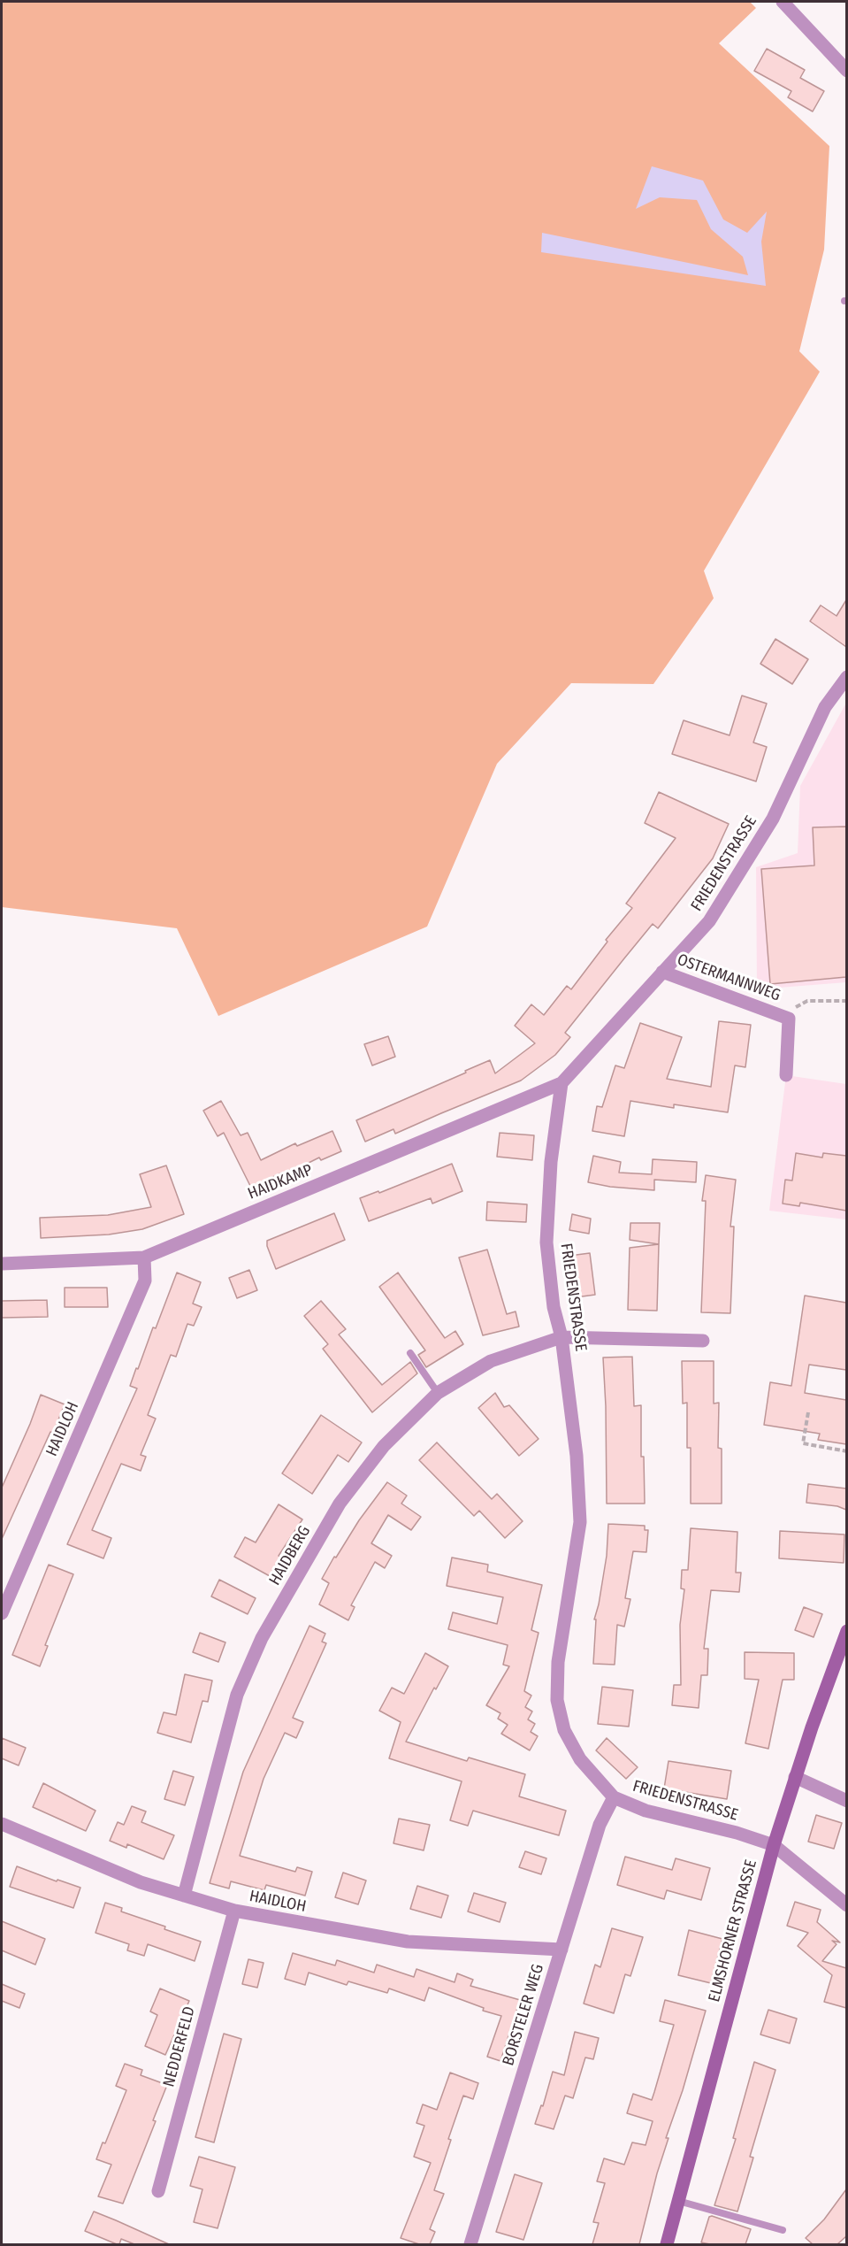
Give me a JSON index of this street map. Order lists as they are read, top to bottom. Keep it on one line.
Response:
{"streets":{"main road":["ELMSHORNER STRASSE"],"street":["FRIEDENSTRASSE","OSTERMANNWEG","HAIDKAMP","HAIDLOH","HAIDBERG","BORSTELER WEG","NEDDERFELD"]},"crossings":[["FRIEDENSTRASSE","OSTERMANNWEG"],["FRIEDENSTRASSE","HAIDKAMP"],["FRIEDENSTRASSE","HAIDBERG"],["FRIEDENSTRASSE","ELMSHORNER STRASSE"],["FRIEDENSTRASSE","BORSTELER WEG"],["HAIDKAMP","HAIDLOH"],["HAIDLOH","HAIDBERG"],["HAIDLOH","BORSTELER WEG"],["HAIDLOH","NEDDERFELD"]]}
